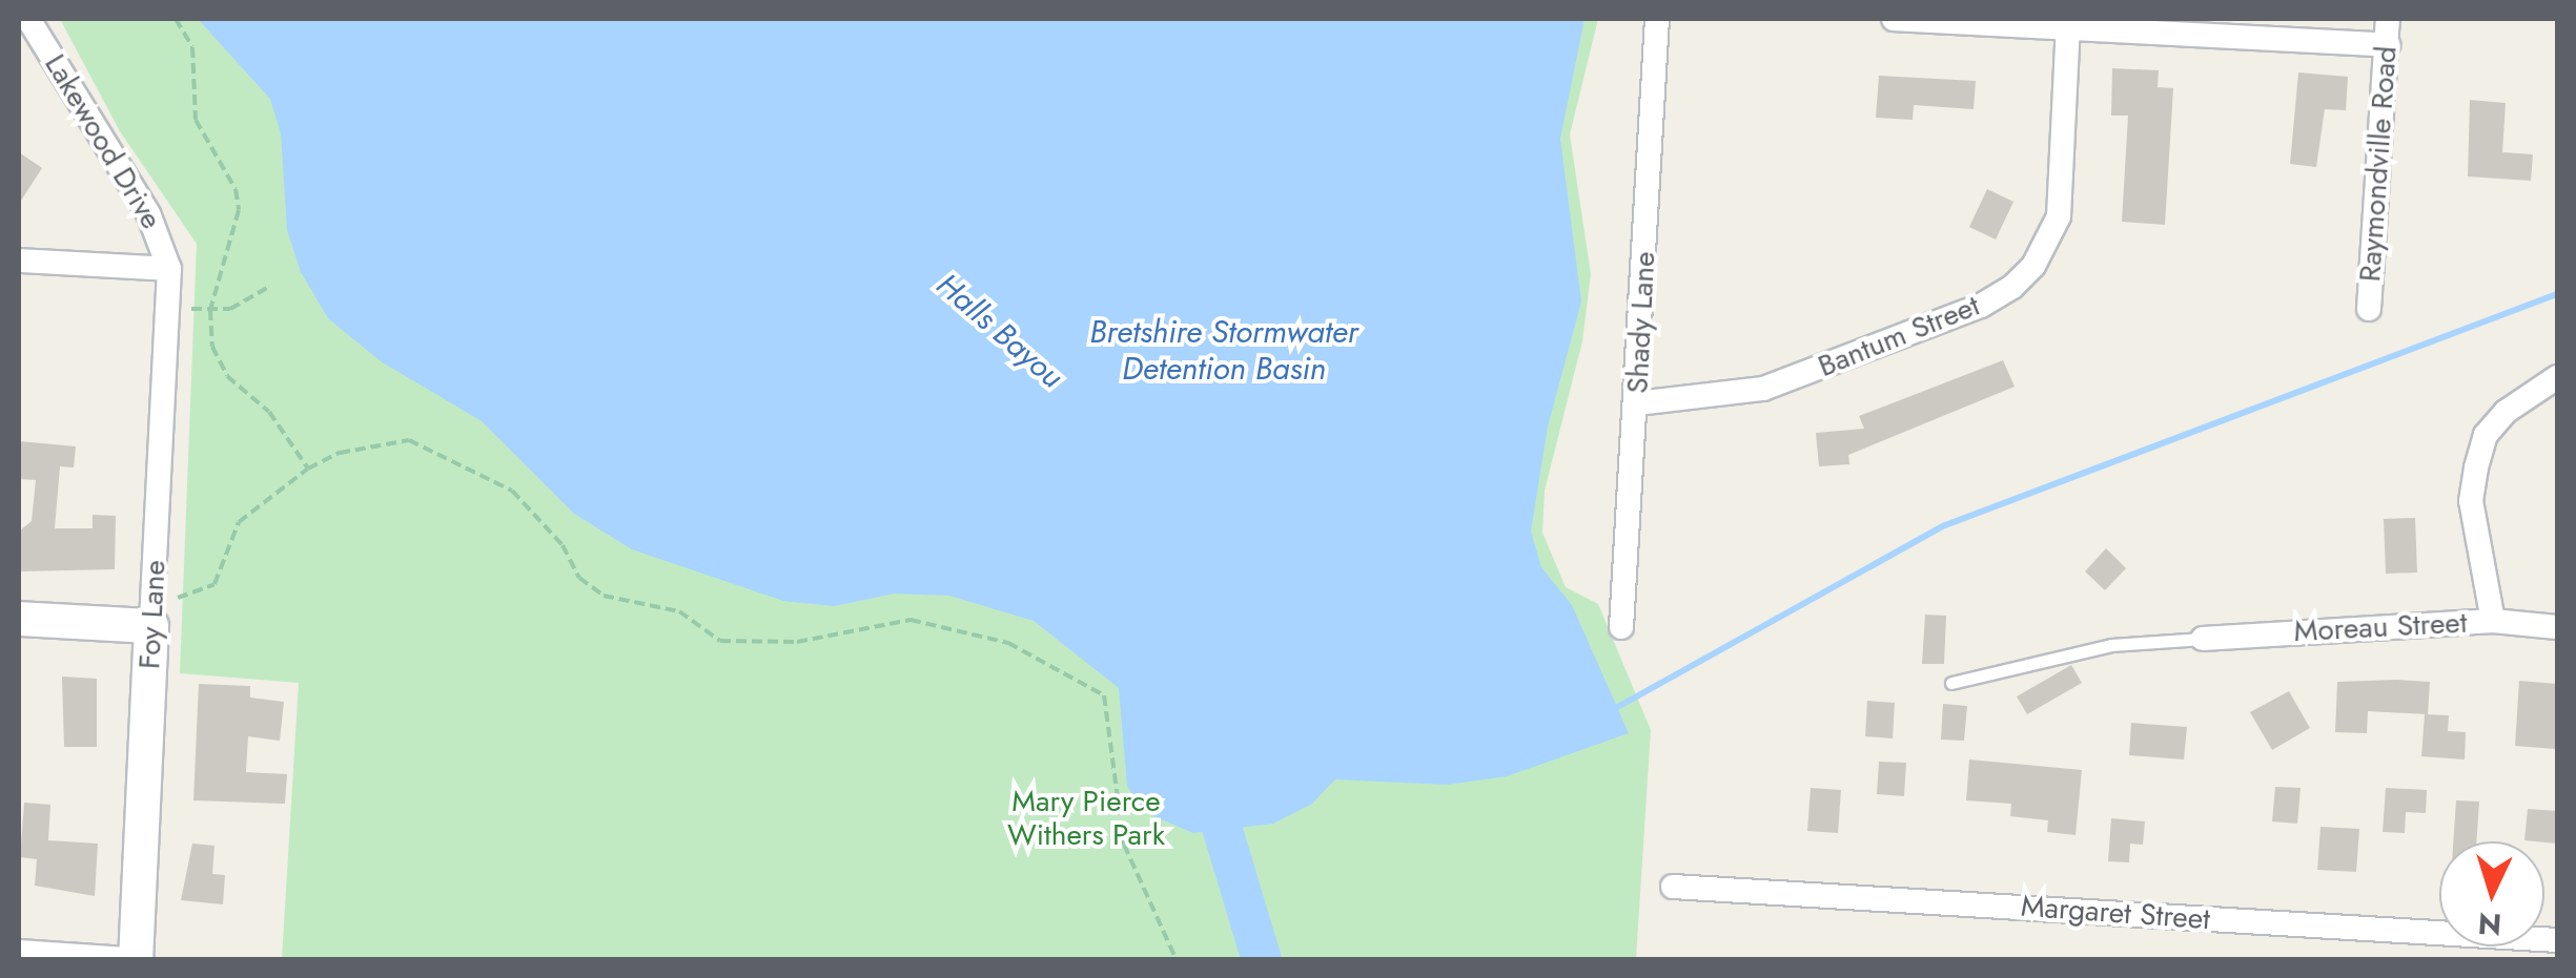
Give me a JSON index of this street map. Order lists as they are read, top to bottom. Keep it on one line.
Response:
{"streets":{"street":["Lakewood Drive","Raymondville Road","Shady Lane","Bantum Street","Foy Lane","Moreau Street","Margaret Street"]},"crossings":[["Lakewood Drive","Foy Lane"],["Shady Lane","Bantum Street"]],"water":["Halls Bayou","Bretshire Stormwater Detention Basin"],"parks":["Mary Pierce Withers Park"],"north":"bottom"}
